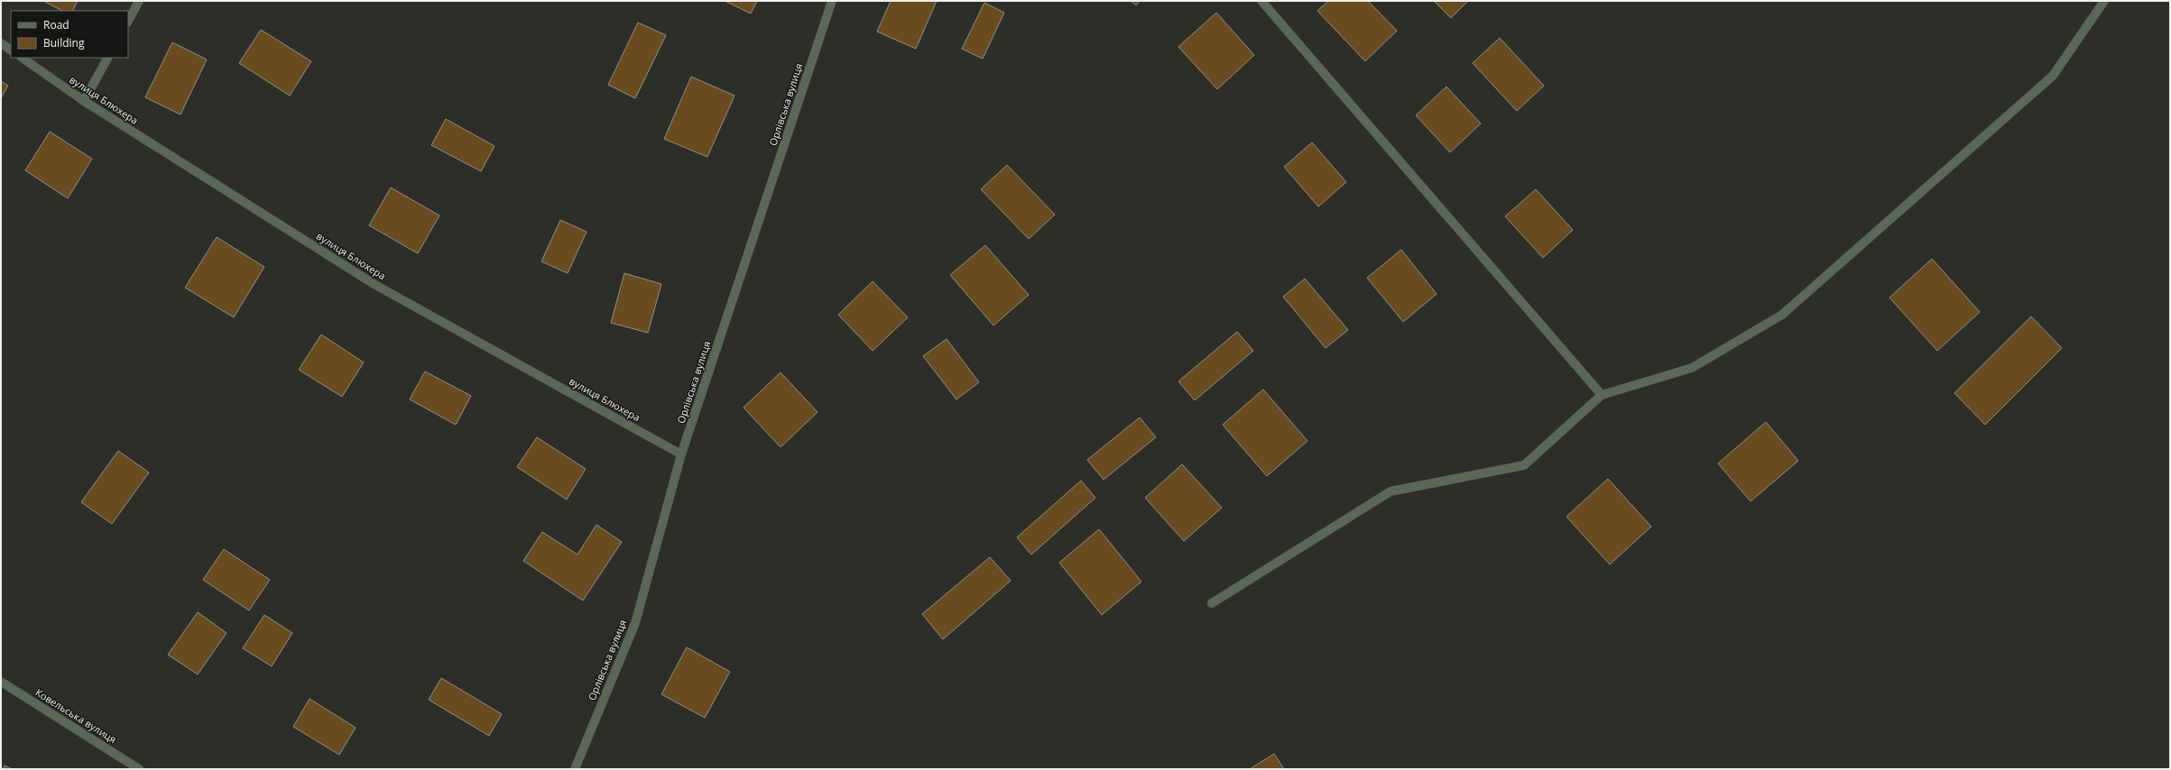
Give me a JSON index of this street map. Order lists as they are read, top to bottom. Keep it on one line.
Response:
{"streets":{"street":["вулиця Блюхера","Орлівська вулиця","Ковельська вулиця"]},"crossings":[["вулиця Блюхера","Орлівська вулиця"]],"legend":["Road","Building"]}
